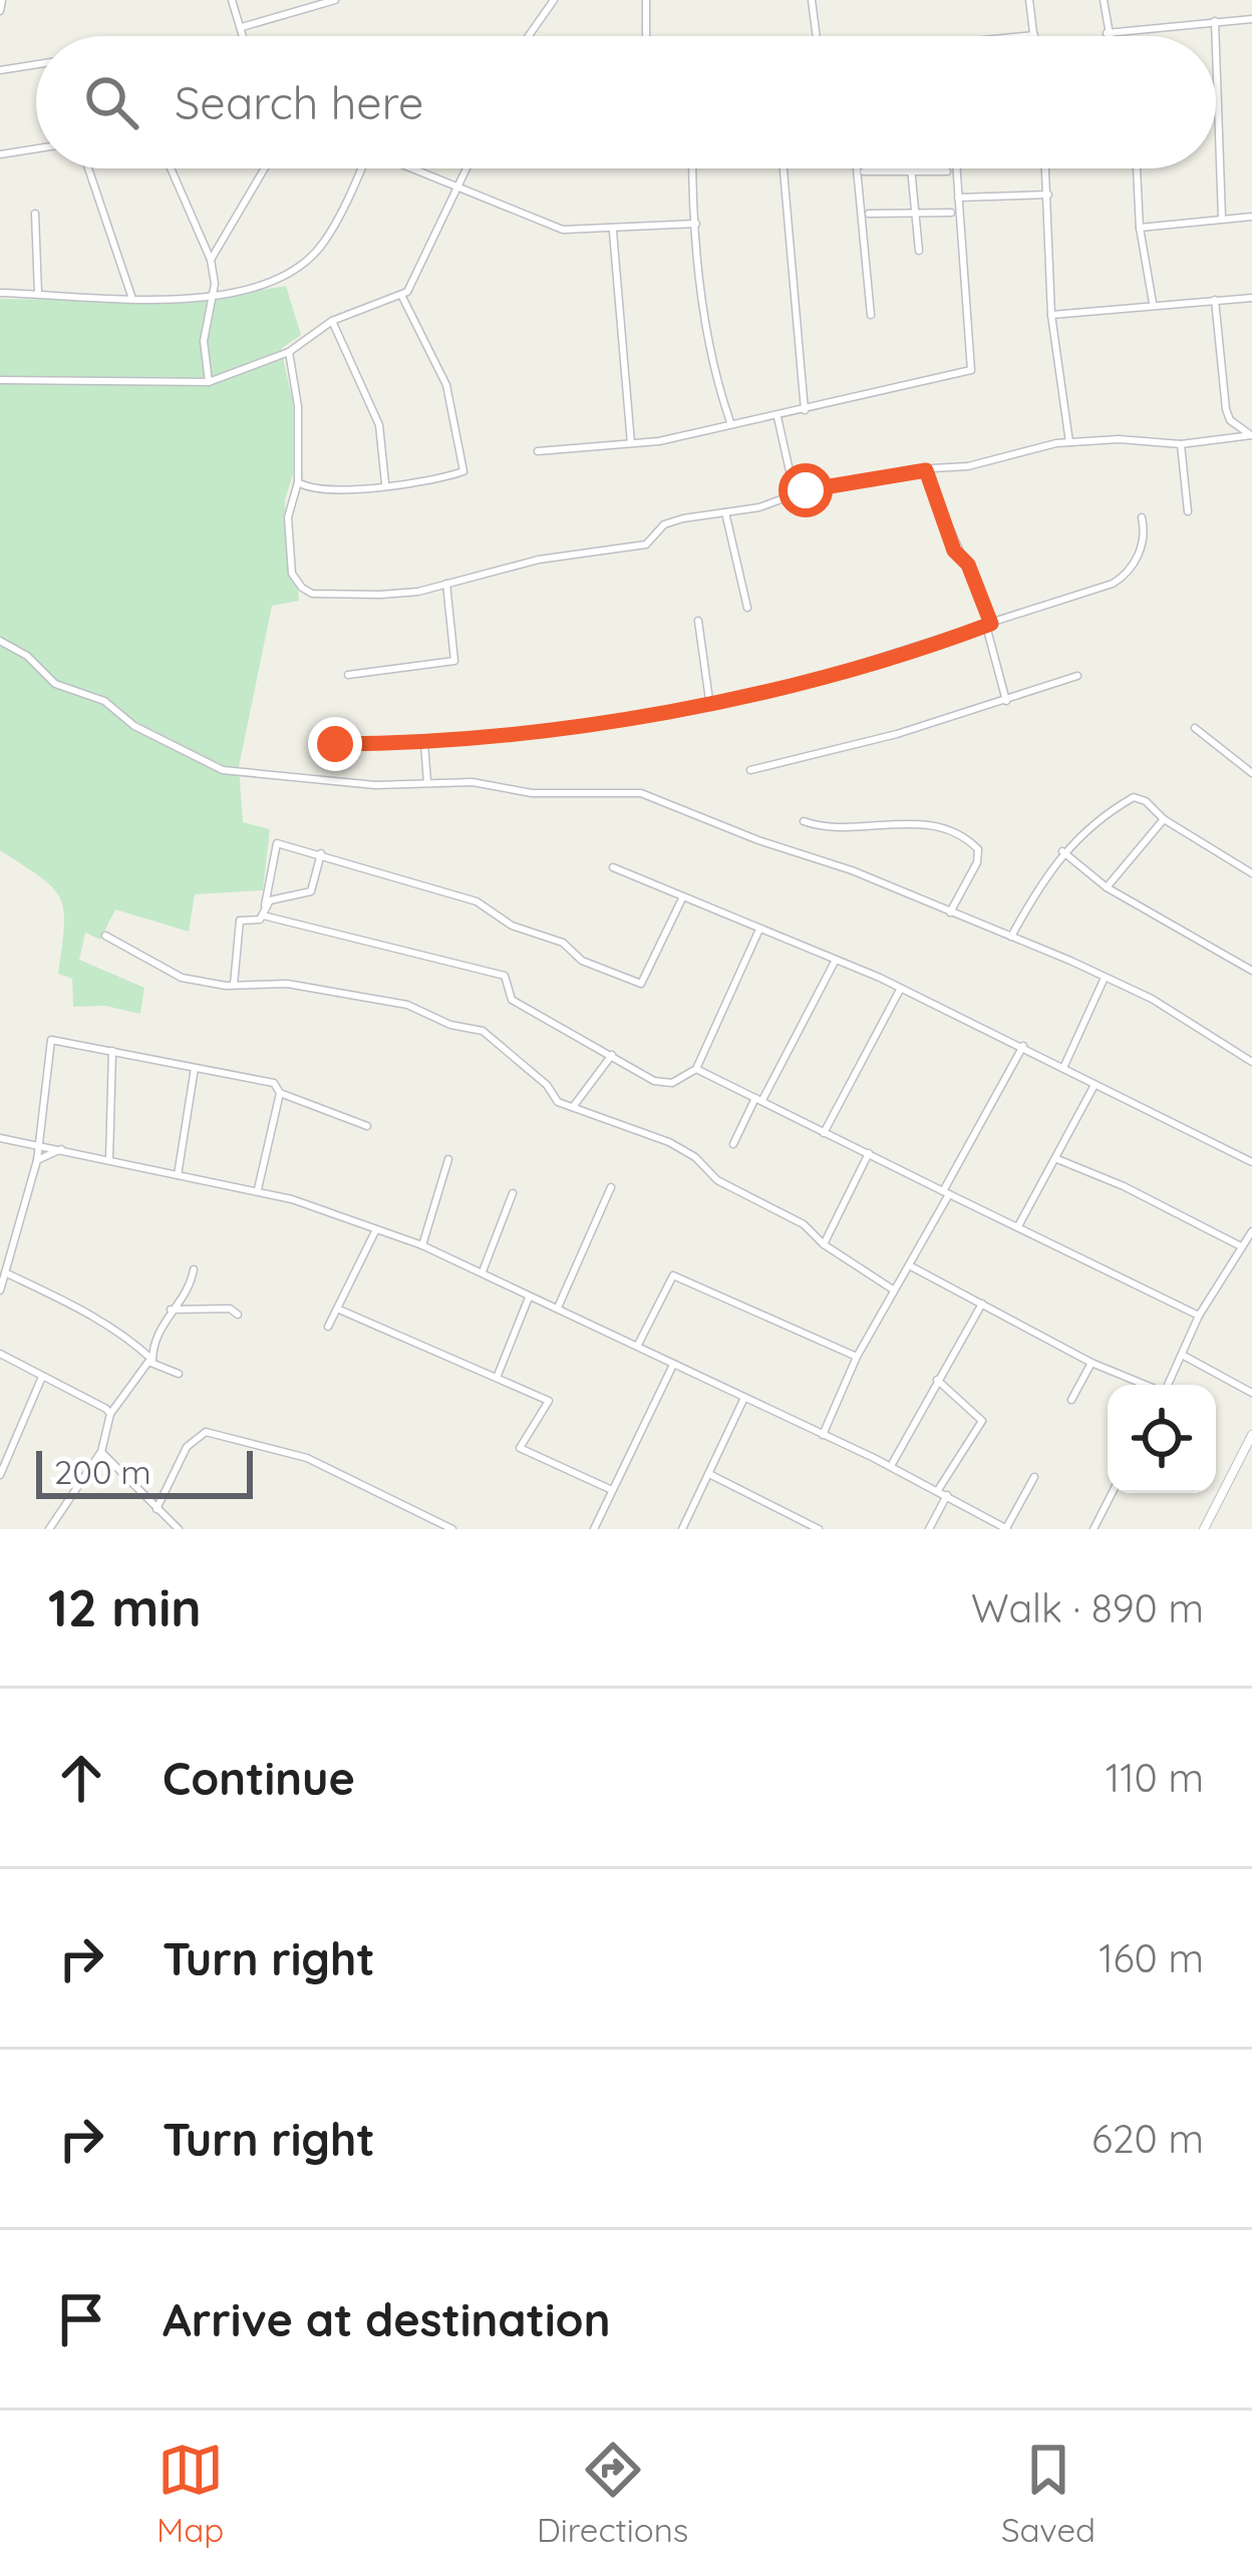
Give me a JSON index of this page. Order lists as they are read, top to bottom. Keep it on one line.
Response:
{"scale_bar":"200 m","page":{"search":"Search here","scale":"200 m","heading":["12 min","Walk · 890 m"],"list":[["Continue","110 m"],["Turn right","160 m"],["Turn right","620 m"],"Arrive at destination"],"nav":["Map","Directions","Saved"]}}
